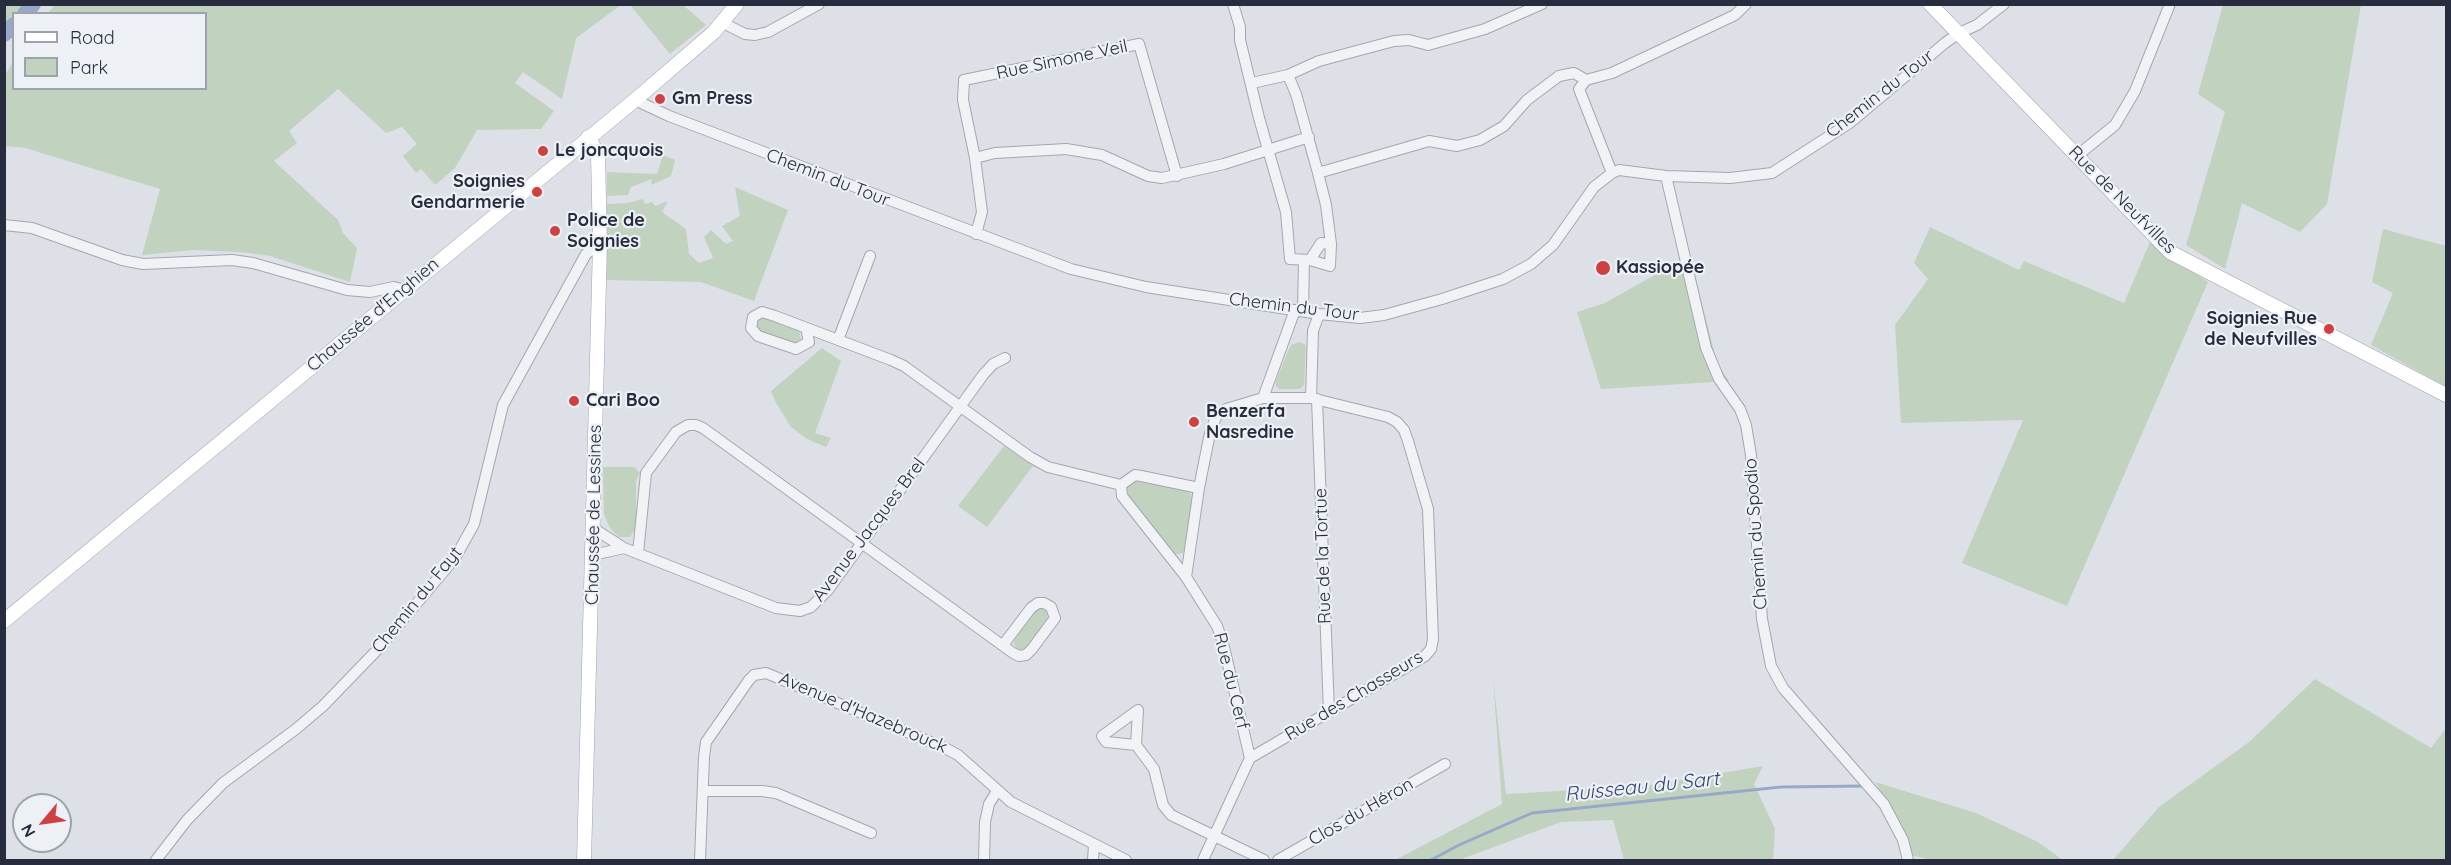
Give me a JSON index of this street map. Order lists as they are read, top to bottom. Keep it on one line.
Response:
{"streets":{"main road":["Rue de Neufvilles","Chaussée d'Enghien","Chaussée de Lessines"],"street":["Rue Simone Veil","Chemin du Tour","Avenue Jacques Brel","Chemin du Spodio","Rue de la Tortue","Chemin du Fayt","Rue du Cerf","Rue des Chasseurs","Avenue d'Hazebrouck","Clos du Héron"]},"crossings":[["Chemin du Tour","Rue de Neufvilles"],["Chemin du Tour","Chaussée d'Enghien"],["Chemin du Tour","Chemin du Spodio"],["Chemin du Tour","Rue de la Tortue"],["Chaussée d'Enghien","Chaussée de Lessines"],["Chaussée de Lessines","Avenue Jacques Brel"],["Chaussée de Lessines","Chemin du Fayt"],["Rue de la Tortue","Rue des Chasseurs"],["Rue du Cerf","Rue des Chasseurs"]],"water":["Ruisseau du Sart"],"places":["Gm Press","Le joncquois","Soignies Gendarmerie","Police de Soignies","Kassiopée","Soignies Rue de Neufvilles","Cari Boo","Benzerfa Nasredine"],"legend":["Road","Park"],"north":"bottom left"}
